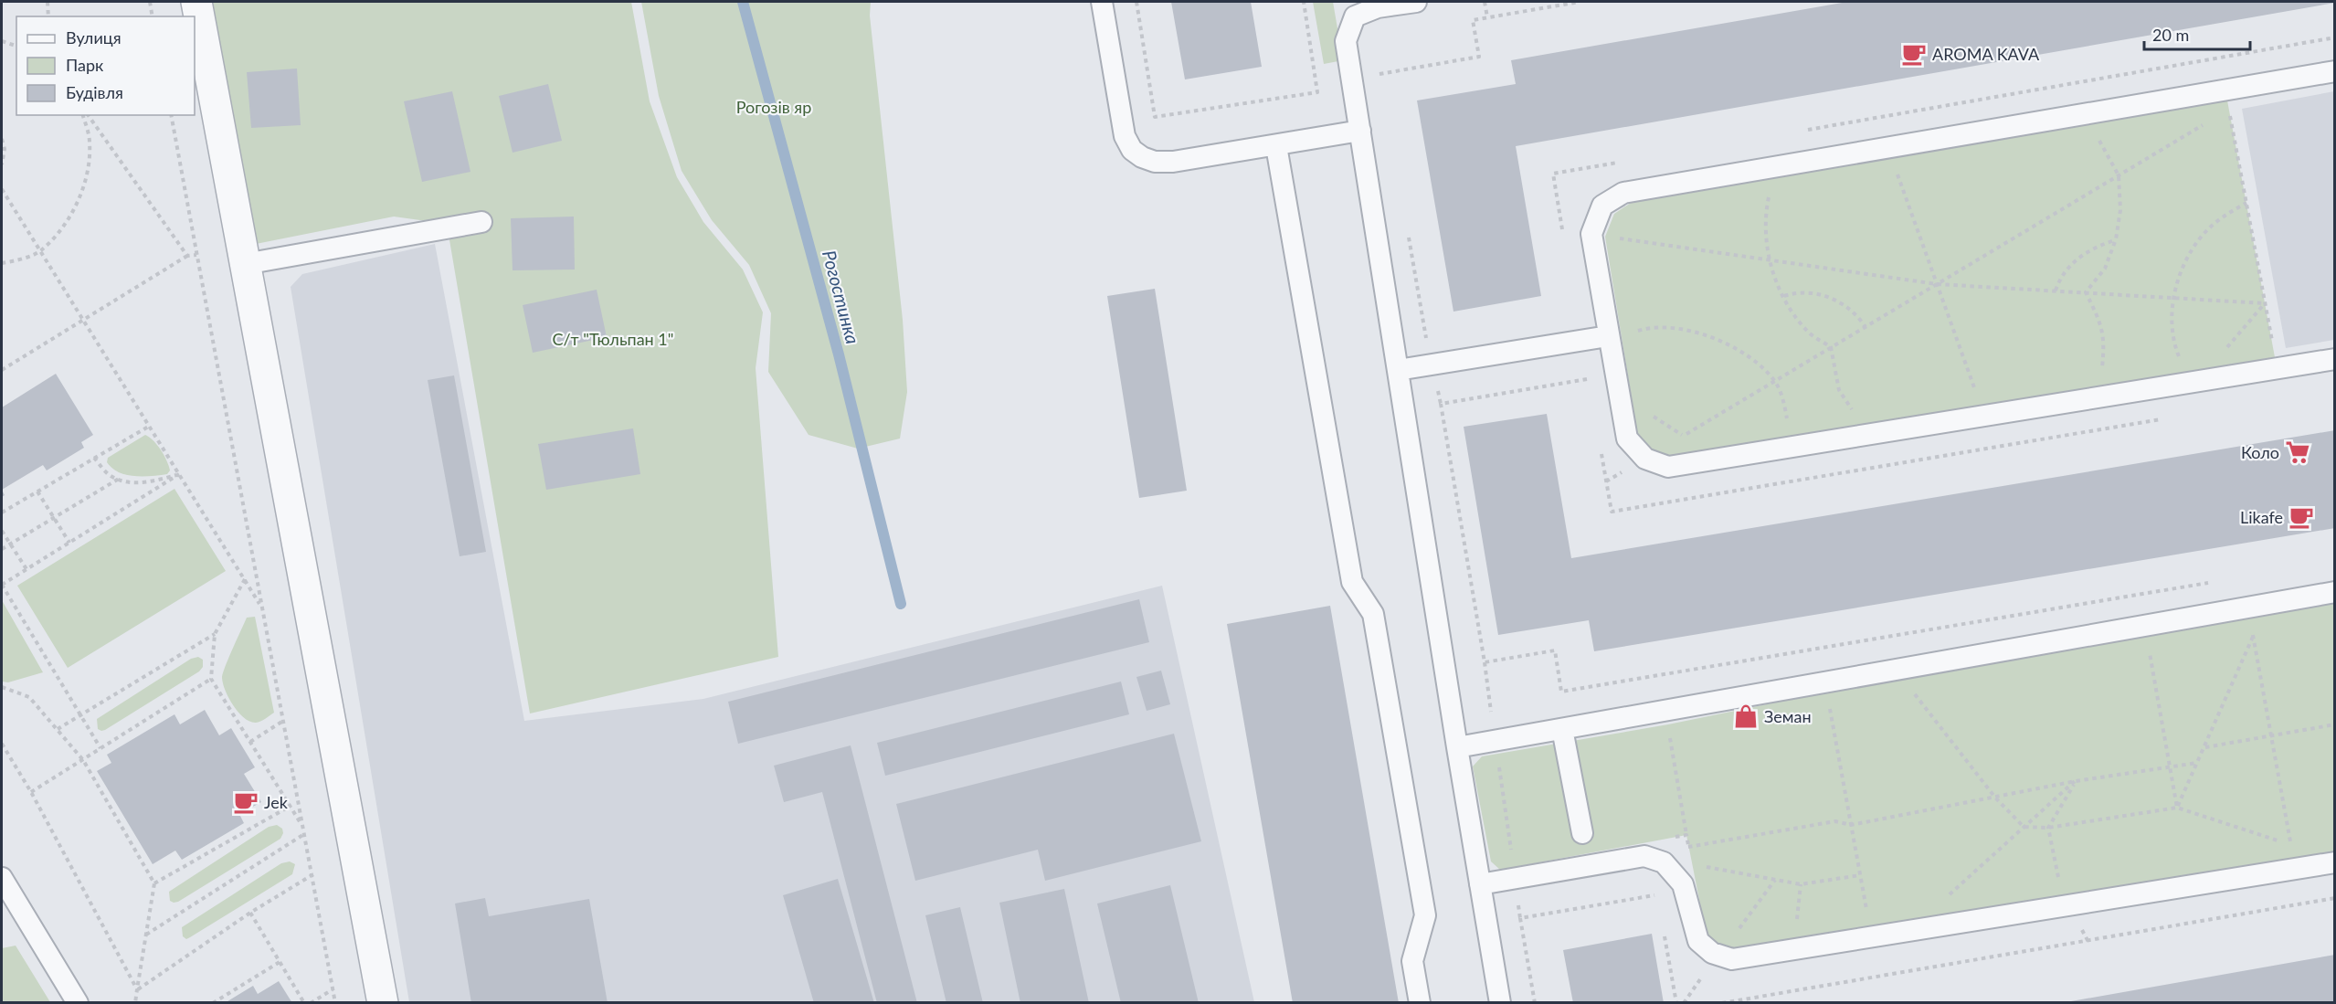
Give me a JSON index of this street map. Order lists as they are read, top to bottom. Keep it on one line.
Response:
{"water":["Рогостинка"],"parks":["Рогозів яр","С/т \"Тюльпан 1\""],"places":{"cafe":["AROMA KAVA","Likafe","Jek"],"supermarket":["Коло"],"shop":["Земан"]},"legend":["Вулиця","Парк","Будівля"],"scale_bar":"20 m"}
